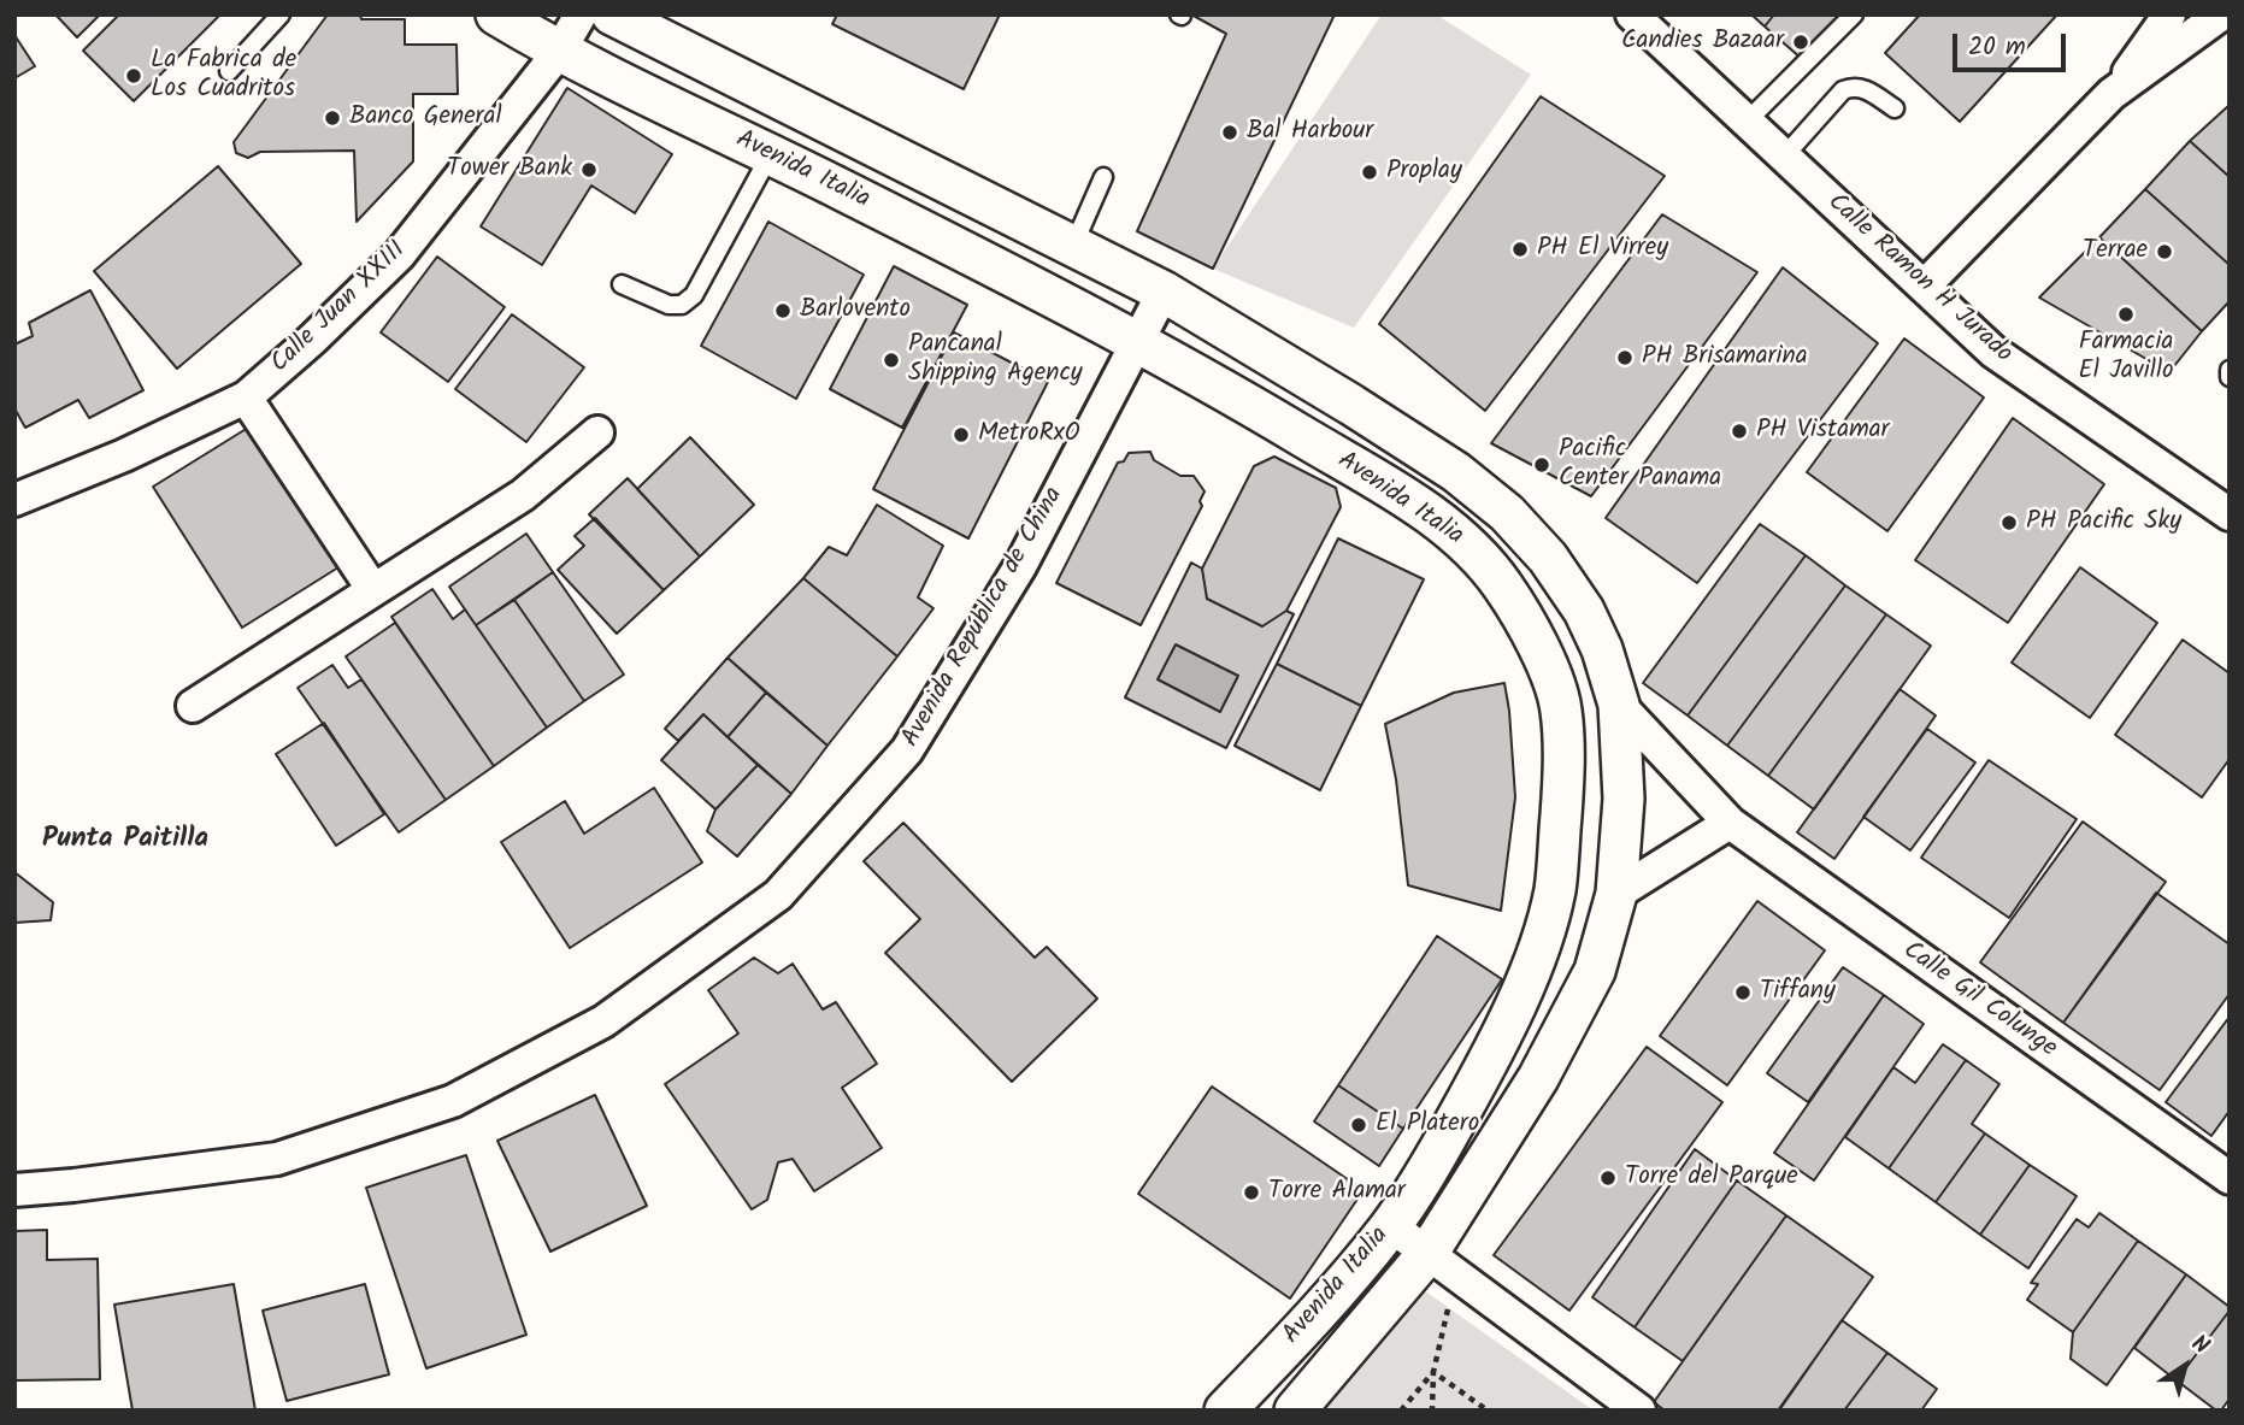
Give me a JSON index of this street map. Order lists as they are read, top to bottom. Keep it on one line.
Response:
{"streets":{"street":["Avenida Italia","Calle Ramon H Jurado","Calle Juan XXIII","Avenida República de China","Calle Gil Colunge"]},"crossings":[["Avenida Italia","Calle Juan XXIII"],["Avenida Italia","Avenida República de China"],["Avenida Italia","Calle Gil Colunge"]],"districts":["Punta Paitilla"],"places":["Candies Bazaar","La Fabrica de Los Cuadritos","Banco General","Bal Harbour","Tower Bank","Proplay","PH El Virrey","Terrae","Barlovento","Farmacia El Javillo","PH Brisamarina","Pancanal Shipping Agency","PH Vistamar","MetroRxO","Pacific Center Panama","PH Pacific Sky","Tiffany","El Platero","Torre del Parque","Torre Alamar"],"scale_bar":"20 m","north":"top right"}
